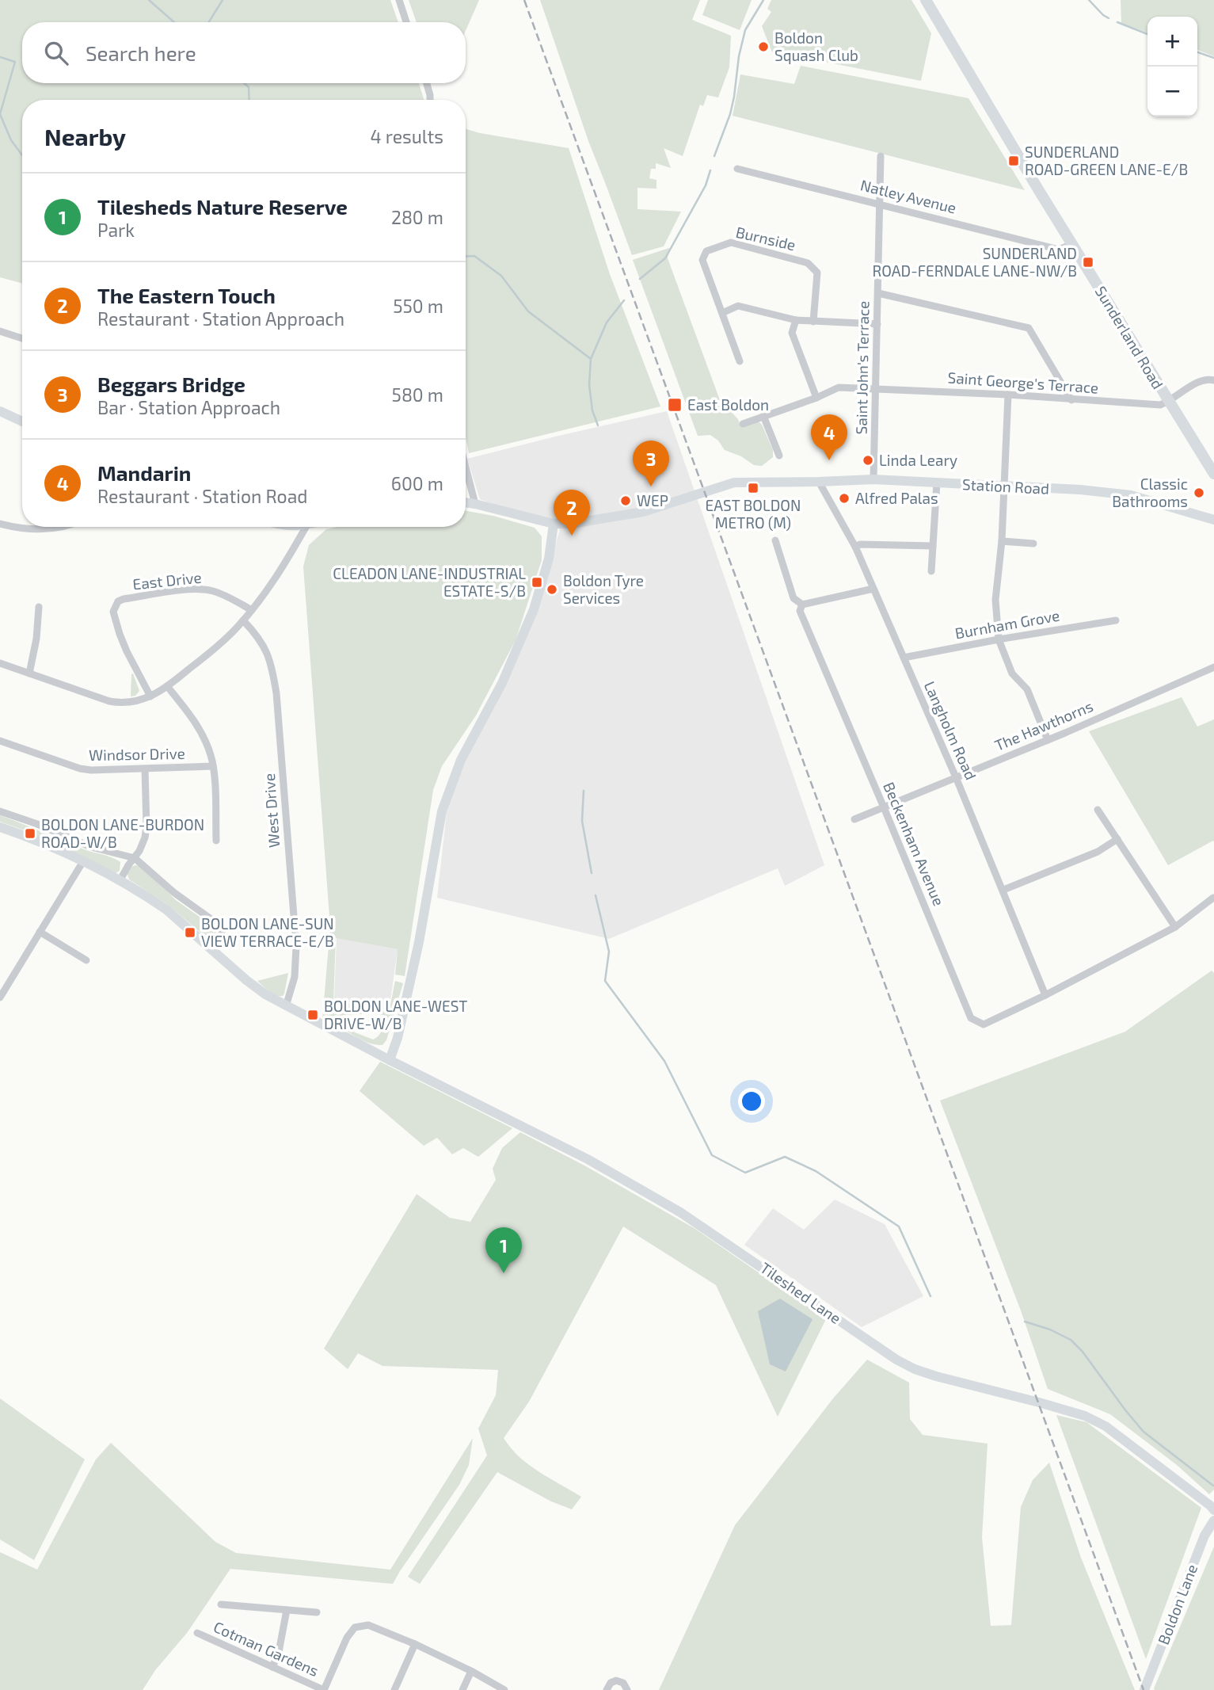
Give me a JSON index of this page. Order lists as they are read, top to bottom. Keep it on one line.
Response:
{"streets":{"main road":["Sunderland Road"],"street":["Natley Avenue","Burnside","Saint John's Terrace","Saint George's Terrace","Station Road","East Drive","Burnham Grove","The Hawthorns","Langholm Road","Windsor Drive","West Drive","Beckenham Avenue","Tileshed Lane","Boldon Lane","Cotman Gardens"]},"crossings":[["Natley Avenue","Sunderland Road"],["Natley Avenue","Saint John's Terrace"],["Sunderland Road","Saint George's Terrace"],["Saint John's Terrace","Saint George's Terrace"],["Saint John's Terrace","Station Road"],["Station Road","Langholm Road"],["Burnham Grove","Langholm Road"],["The Hawthorns","Langholm Road"],["The Hawthorns","Beckenham Avenue"],["Langholm Road","Beckenham Avenue"],["West Drive","Tileshed Lane"]],"places":{"other":["Boldon Squash Club","Linda Leary","Classic Bathrooms","Alfred Palas","WEP","Boldon Tyre Services"],"transit":["SUNDERLAND ROAD-GREEN LANE-E/B","SUNDERLAND ROAD-FERNDALE LANE-NW/B","East Boldon","EAST BOLDON METRO (M)","CLEADON LANE-INDUSTRIAL ESTATE-S/B","BOLDON LANE-BURDON ROAD-W/B","BOLDON LANE-SUN VIEW TERRACE-E/B","BOLDON LANE-WEST DRIVE-W/B"]},"page":{"map_buttons":["+","−"],"search":"Search here","heading":["Nearby","4 results"],"list":[{"mark":"1","name":"Tilesheds Nature Reserve","note":"Park","value":"280 m"},{"mark":"2","name":"The Eastern Touch","note":"Restaurant · Station Approach","value":"550 m"},{"mark":"3","name":"Beggars Bridge","note":"Bar · Station Approach","value":"580 m"},{"mark":"4","name":"Mandarin","note":"Restaurant · Station Road","value":"600 m"}],"pins":["4","3","2","1"]}}
